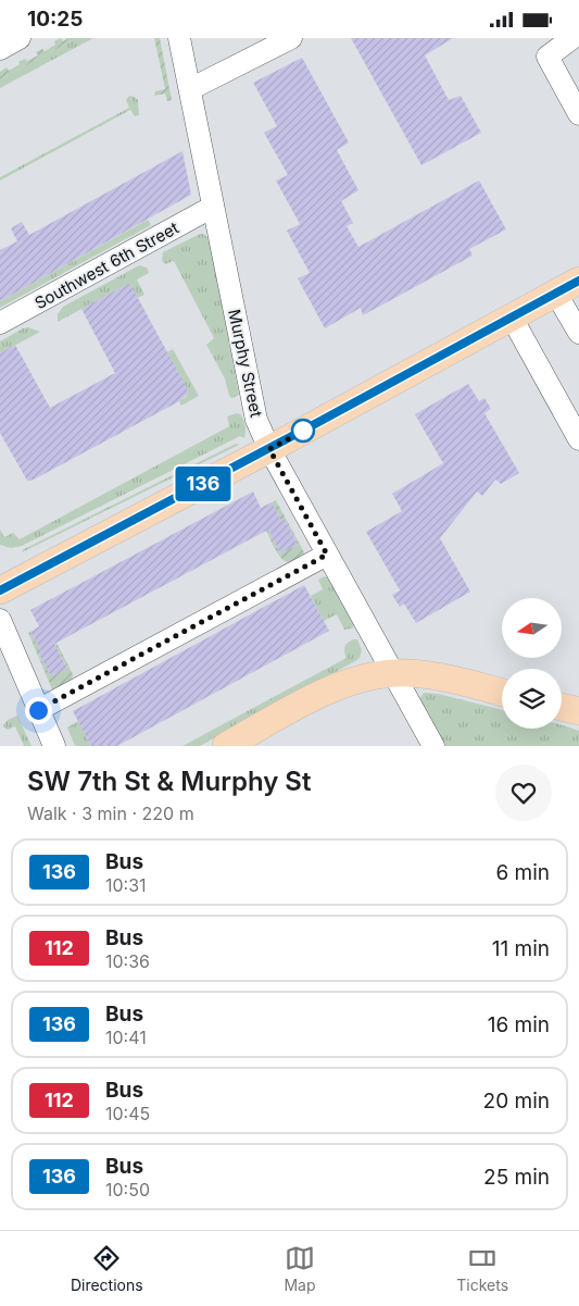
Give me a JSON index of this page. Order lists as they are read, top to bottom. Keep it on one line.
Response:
{"streets":{"street":["Southwest 6th Street","Murphy Street"]},"crossings":[["Southwest 6th Street","Murphy Street"]],"lines":["bus line 136"],"north":"left","page":{"status":"10:25","on_map":"136","heading":["SW 7th St & Murphy St","Walk · 3 min · 220 m"],"list":[{"mark":"136","name":"Bus","note":"10:31","value":"6 min"},{"mark":"112","name":"Bus","note":"10:36","value":"11 min"},{"mark":"136","name":"Bus","note":"10:41","value":"16 min"},{"mark":"112","name":"Bus","note":"10:45","value":"20 min"},{"mark":"136","name":"Bus","note":"10:50","value":"25 min"}],"tabs":["Directions","Map","Tickets"]}}
